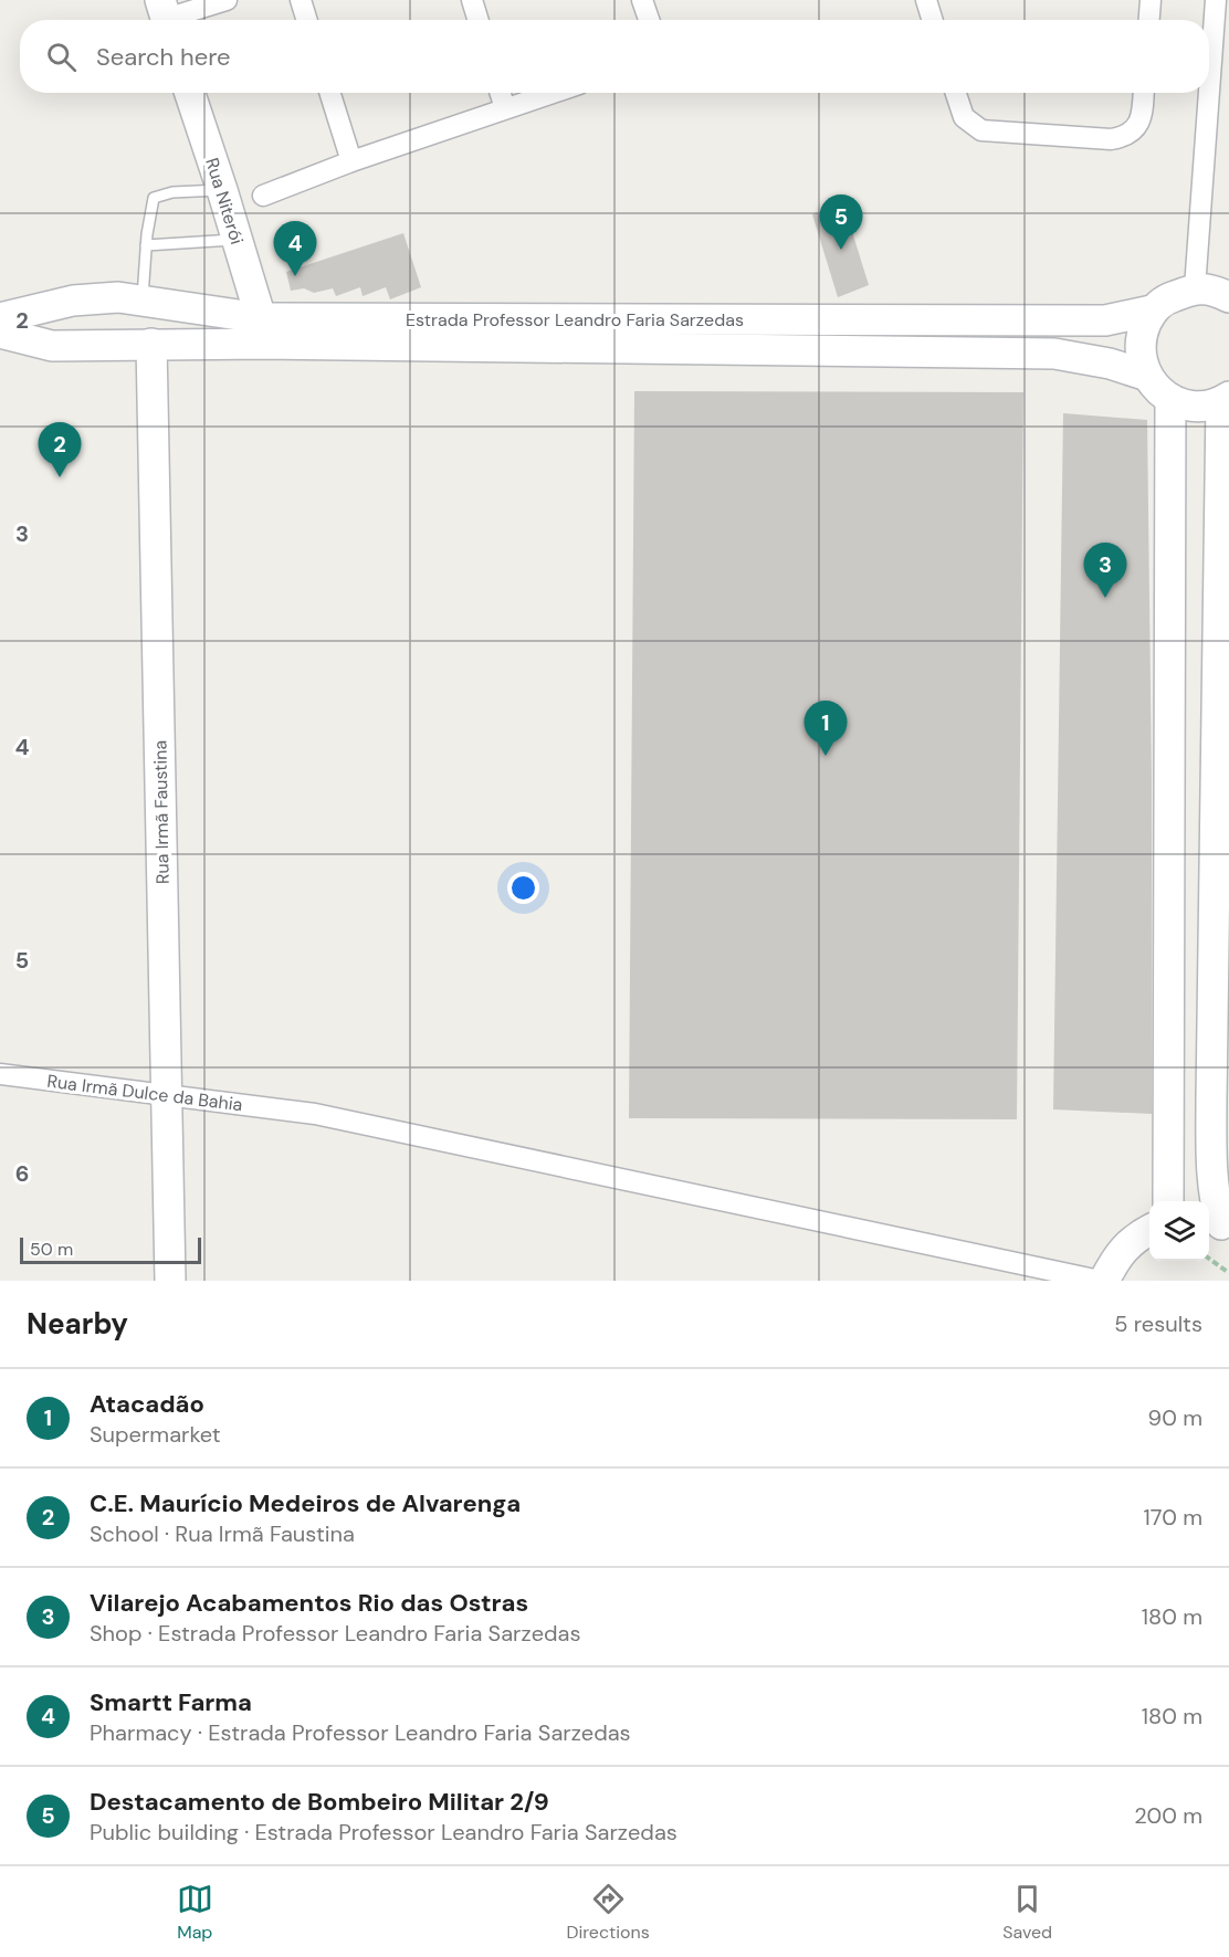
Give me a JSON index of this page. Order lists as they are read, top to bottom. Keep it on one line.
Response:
{"streets":{"street":["Rua Niterói","Estrada Professor Leandro Faria Sarzedas","Rua Irmã Faustina","Rua Irmã Dulce da Bahia"]},"crossings":[["Rua Niterói","Estrada Professor Leandro Faria Sarzedas"],["Estrada Professor Leandro Faria Sarzedas","Rua Irmã Faustina"],["Rua Irmã Faustina","Rua Irmã Dulce da Bahia"]],"scale_bar":"50 m","page":{"search":"Search here","pins":["5","4","2","3","1"],"scale":"50 m","heading":["Nearby","5 results"],"list":[{"mark":"1","name":"Atacadão","note":"Supermarket","value":"90 m"},{"mark":"2","name":"C.E. Maurício Medeiros de Alvarenga","note":"School · Rua Irmã Faustina","value":"170 m"},{"mark":"3","name":"Vilarejo Acabamentos Rio das Ostras","note":"Shop · Estrada Professor Leandro Faria Sarzedas","value":"180 m"},{"mark":"4","name":"Smartt Farma","note":"Pharmacy · Estrada Professor Leandro Faria Sarzedas","value":"180 m"},{"mark":"5","name":"Destacamento de Bombeiro Militar 2/9","note":"Public building · Estrada Professor Leandro Faria Sarzedas","value":"200 m"}],"nav":["Map","Directions","Saved"]},"grid":{"rows":["2","3","4","5","6"]}}
